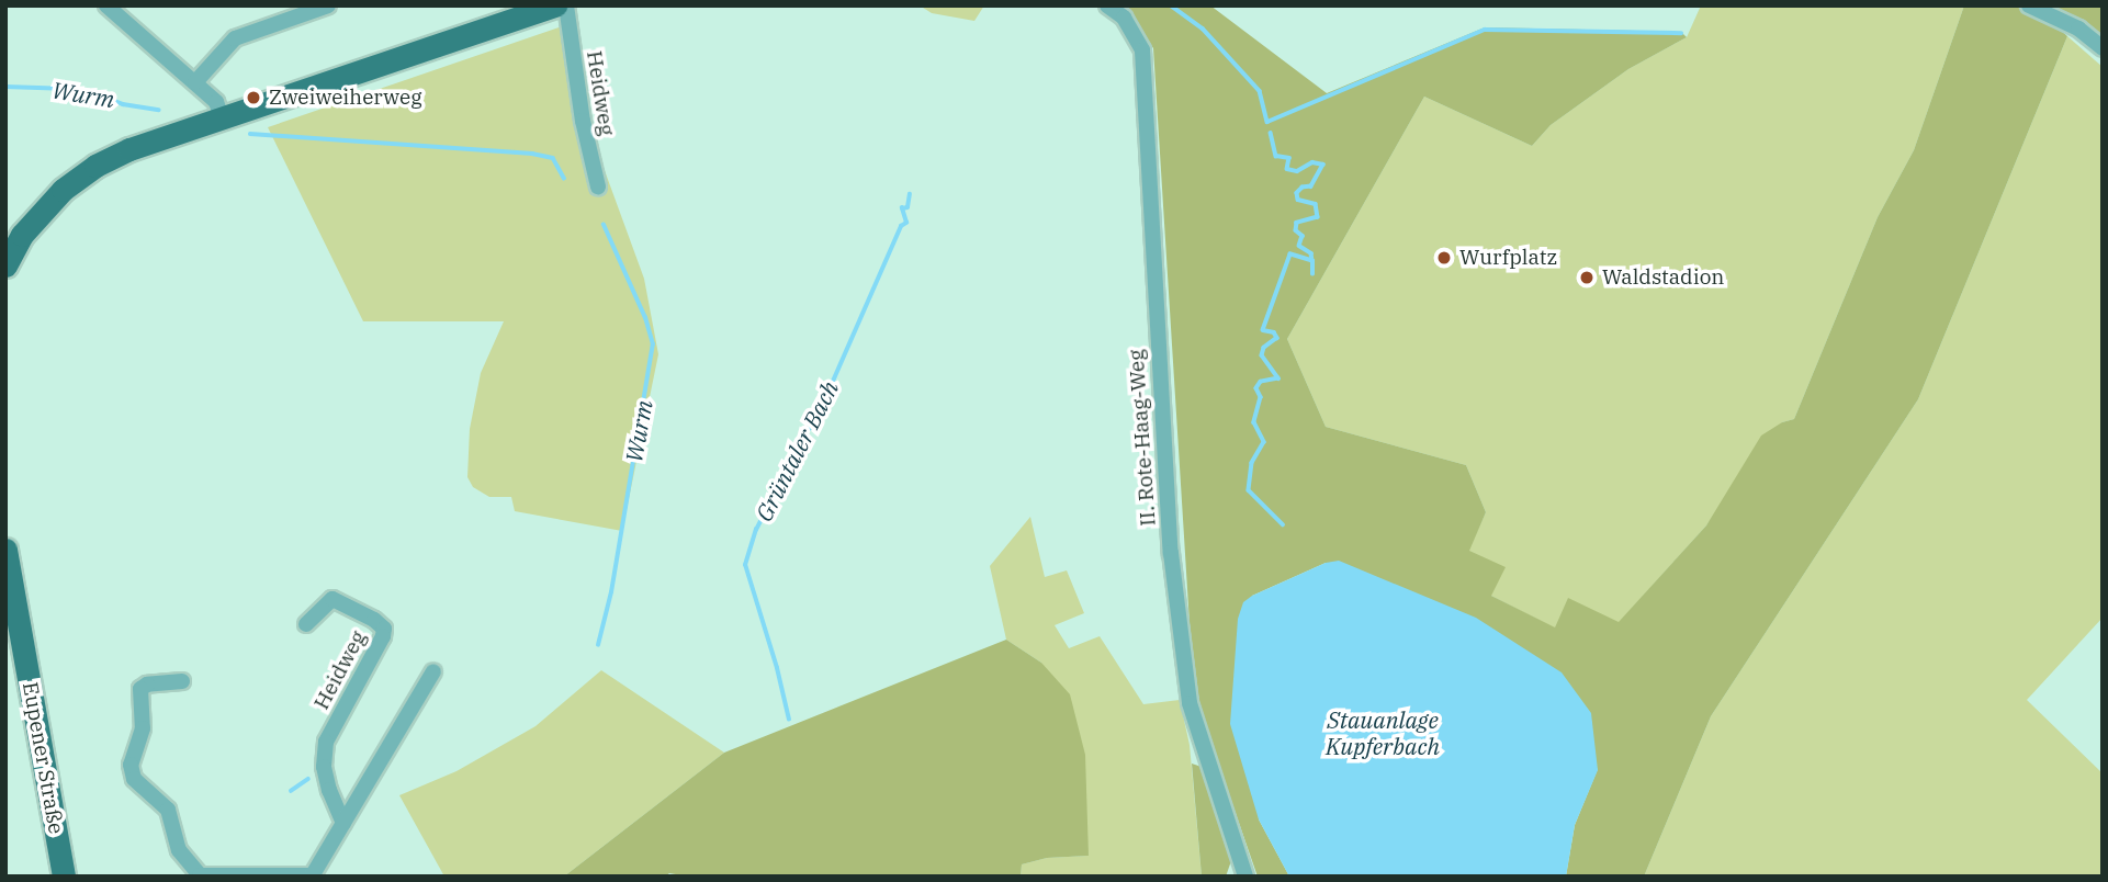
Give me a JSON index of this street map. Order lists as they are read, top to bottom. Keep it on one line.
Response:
{"streets":{"main road":["Eupener Straße"],"street":["Heidweg","II. Rote-Haag-Weg"]},"water":["Wurm","Grüntaler Bach","Stauanlage Kupferbach"],"places":["Zweiweiherweg","Wurfplatz","Waldstadion"]}
